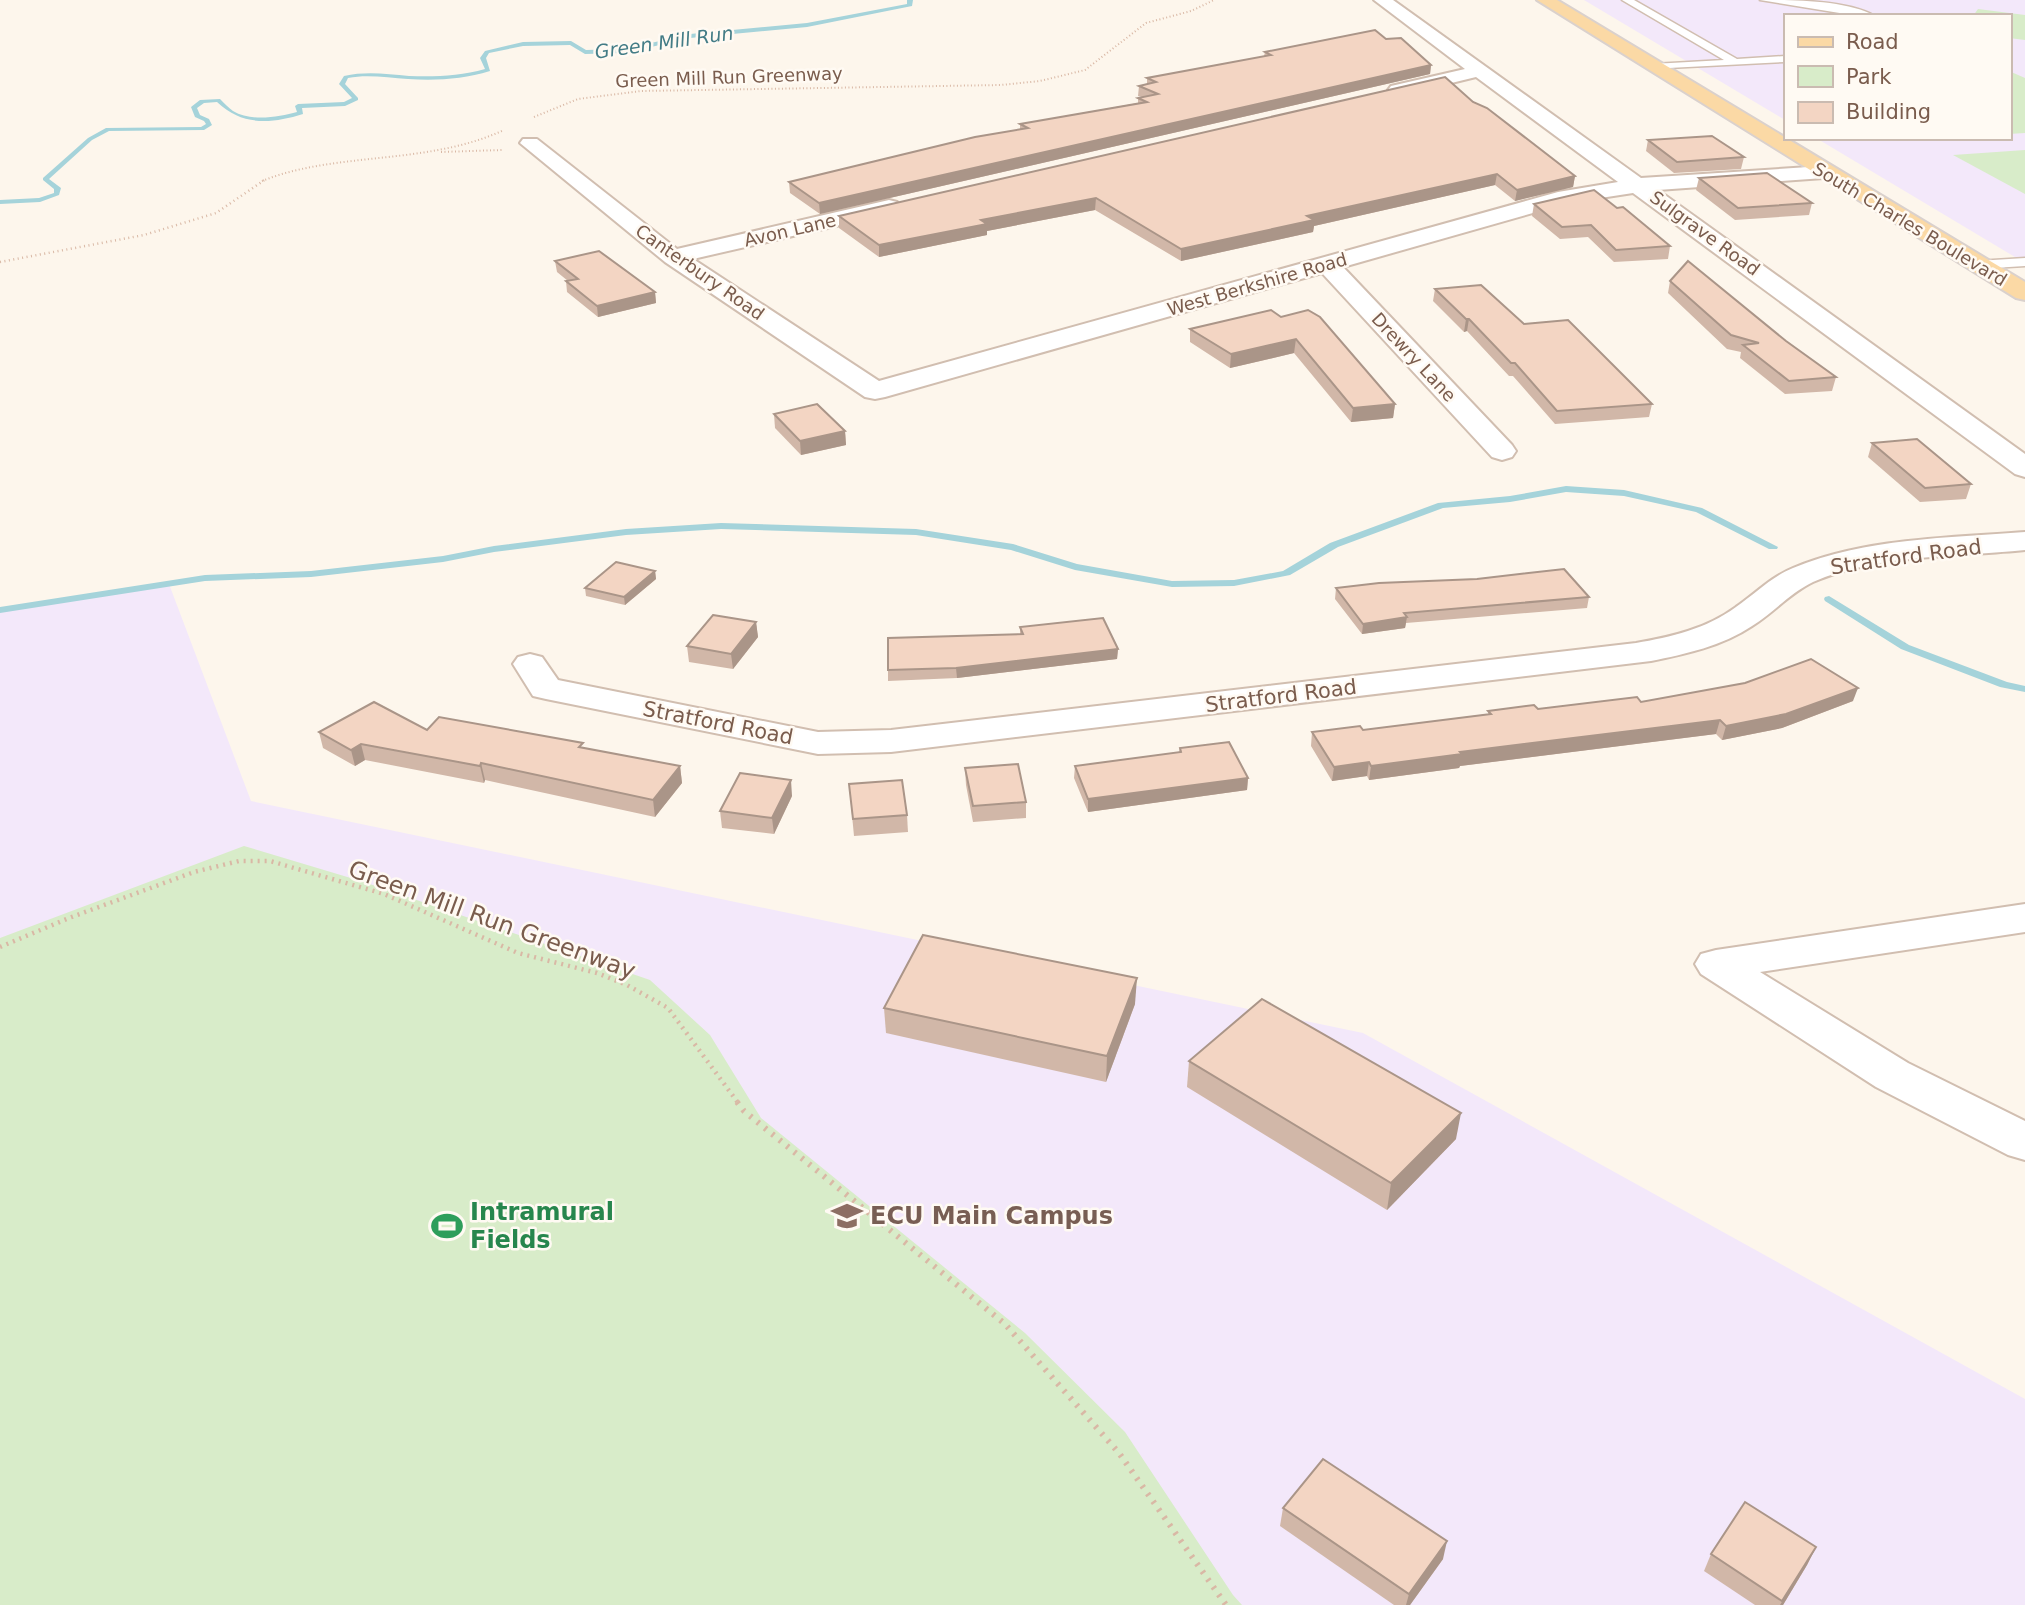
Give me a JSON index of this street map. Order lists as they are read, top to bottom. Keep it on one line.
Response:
{"streets":{"main road":["South Charles Boulevard"],"street":["Avon Lane","Sulgrave Road","Canterbury Road","West Berkshire Road","Drewry Lane","Stratford Road"],"path":["Green Mill Run Greenway"]},"crossings":[["South Charles Boulevard","West Berkshire Road"],["Avon Lane","Canterbury Road"],["Sulgrave Road","West Berkshire Road"],["Canterbury Road","West Berkshire Road"],["West Berkshire Road","Drewry Lane"]],"water":["Green Mill Run"],"places":{"school or university":["ECU Main Campus"],"sports":["Intramural Fields"]},"legend":["Road","Park","Building"]}
